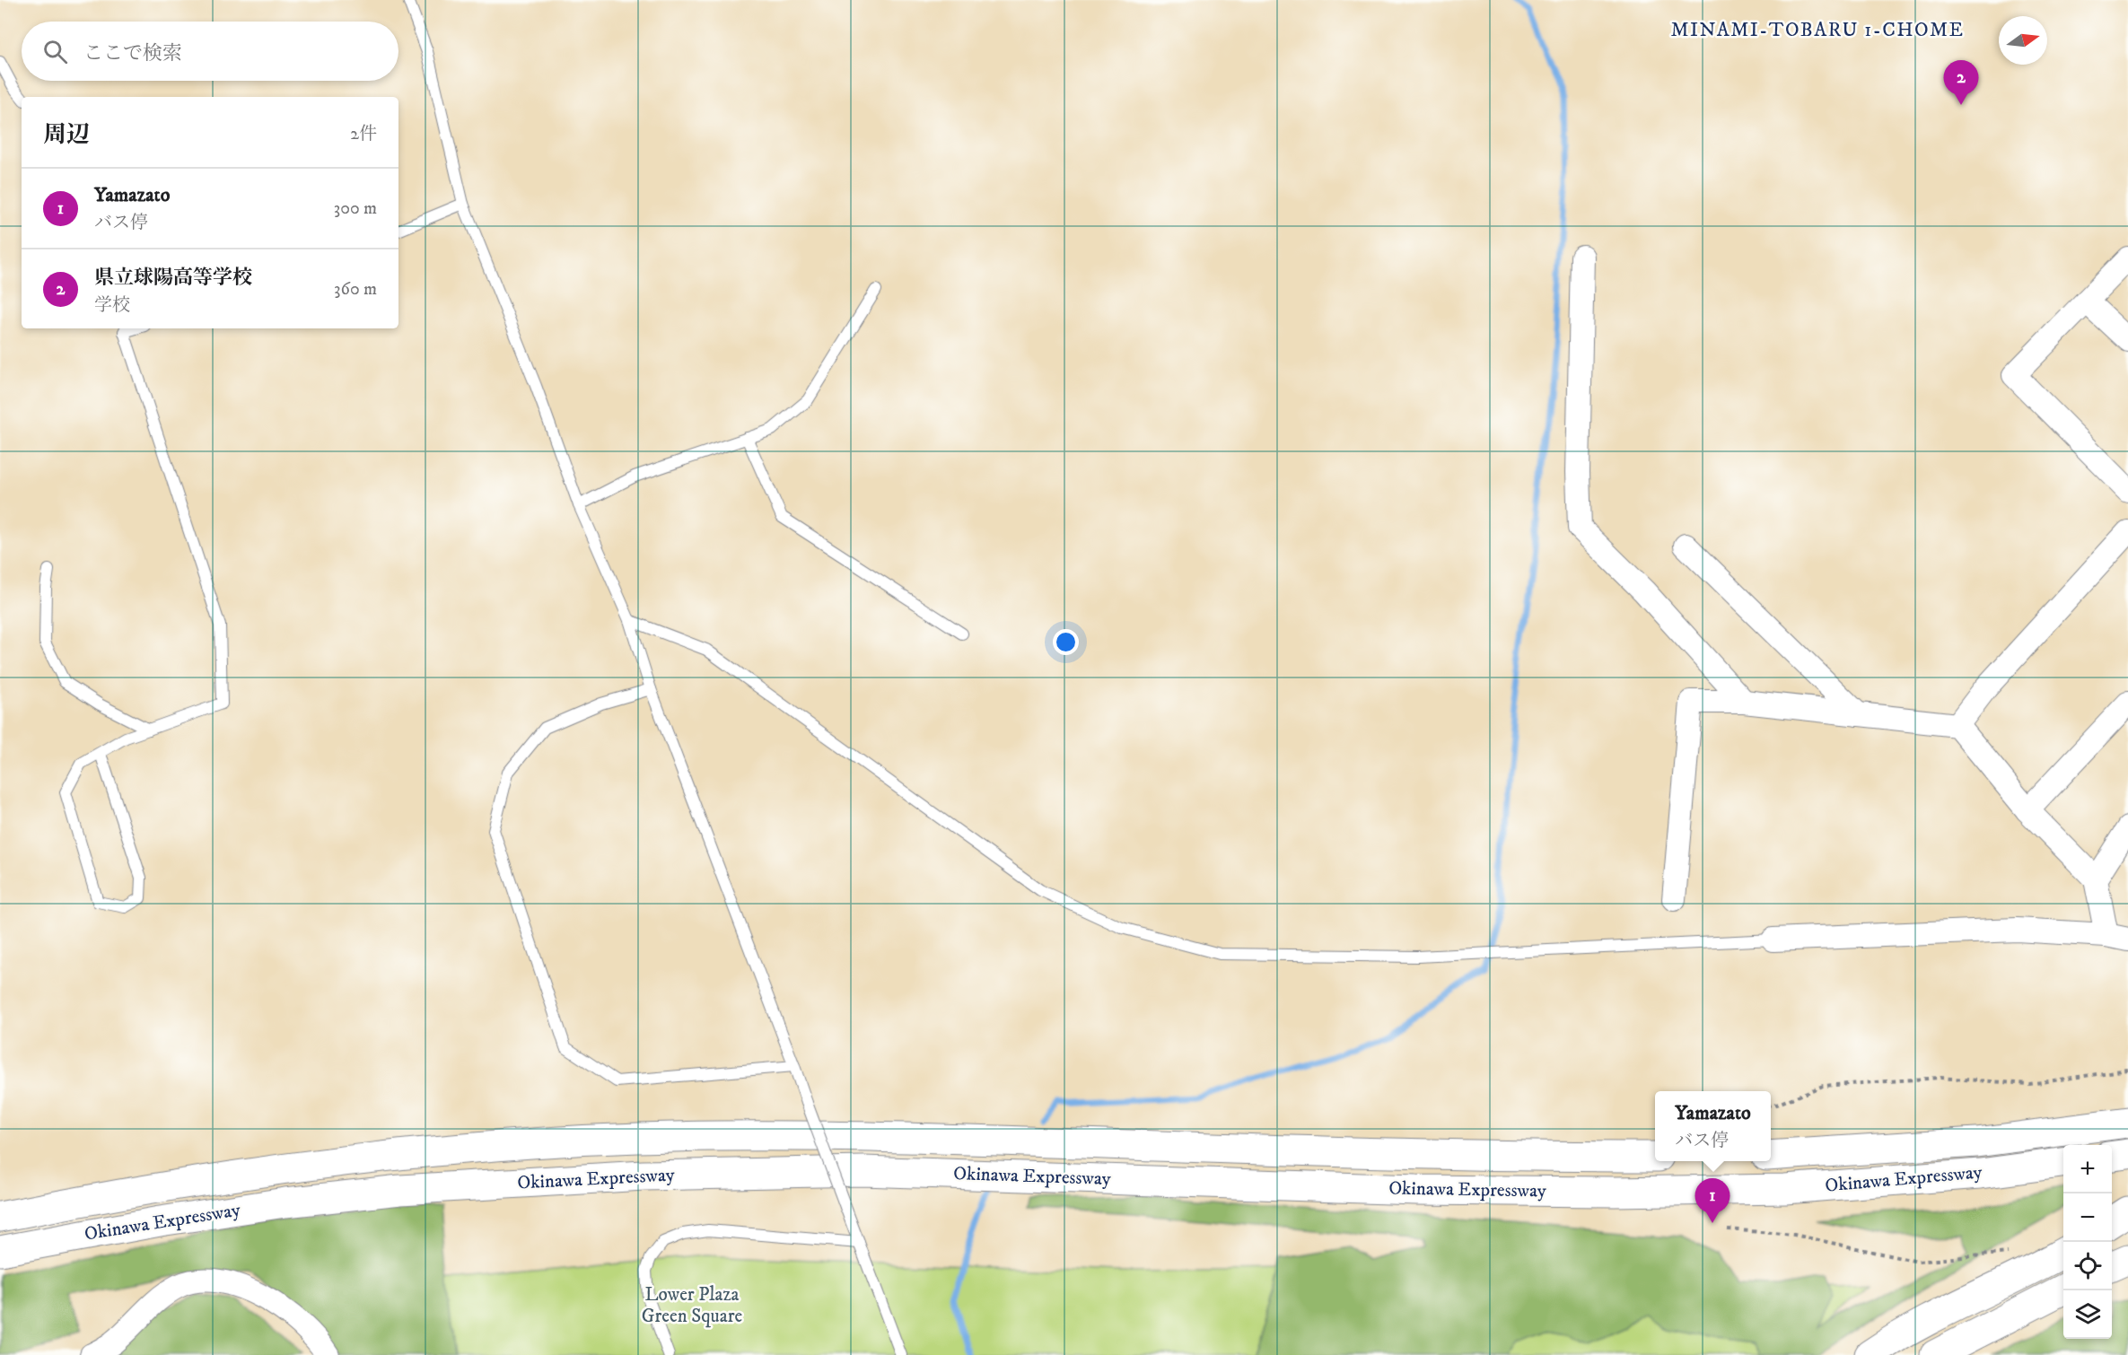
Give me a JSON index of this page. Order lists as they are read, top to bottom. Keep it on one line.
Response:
{"streets":{"main road":["Okinawa Expressway"]},"districts":["MINAMI-TOBARU 1-CHOME"],"parks":["Lower Plaza Green Square"],"north":"right","page":{"search":"ここで検索","pins":["2","1"],"heading":["周辺","2件"],"list":[{"mark":"1","name":"Yamazato","note":"バス停","value":"300 m"},{"mark":"2","name":"県立球陽高等学校","note":"学校","value":"360 m"}],"popup":["Yamazato","バス停"],"map_buttons":["+","−"]}}
